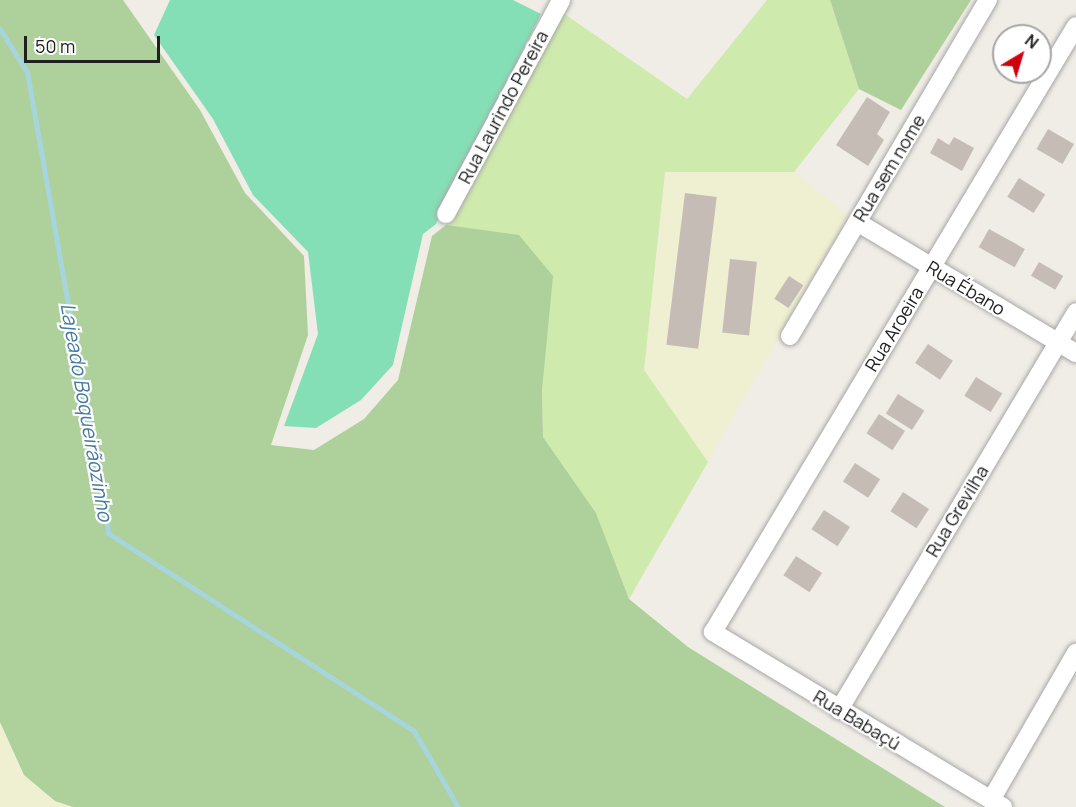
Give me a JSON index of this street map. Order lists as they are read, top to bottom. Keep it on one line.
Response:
{"streets":{"street":["Rua Laurindo Pereira","Rua sem nome","Rua Ébano","Rua Aroeira","Rua Grevilha","Rua Babaçú"]},"crossings":[["Rua sem nome","Rua Ébano"],["Rua Ébano","Rua Aroeira"],["Rua Ébano","Rua Grevilha"],["Rua Aroeira","Rua Babaçú"],["Rua Grevilha","Rua Babaçú"]],"water":["Lajeado Boqueirãozinho"],"scale_bar":"50 m","north":"top right"}
